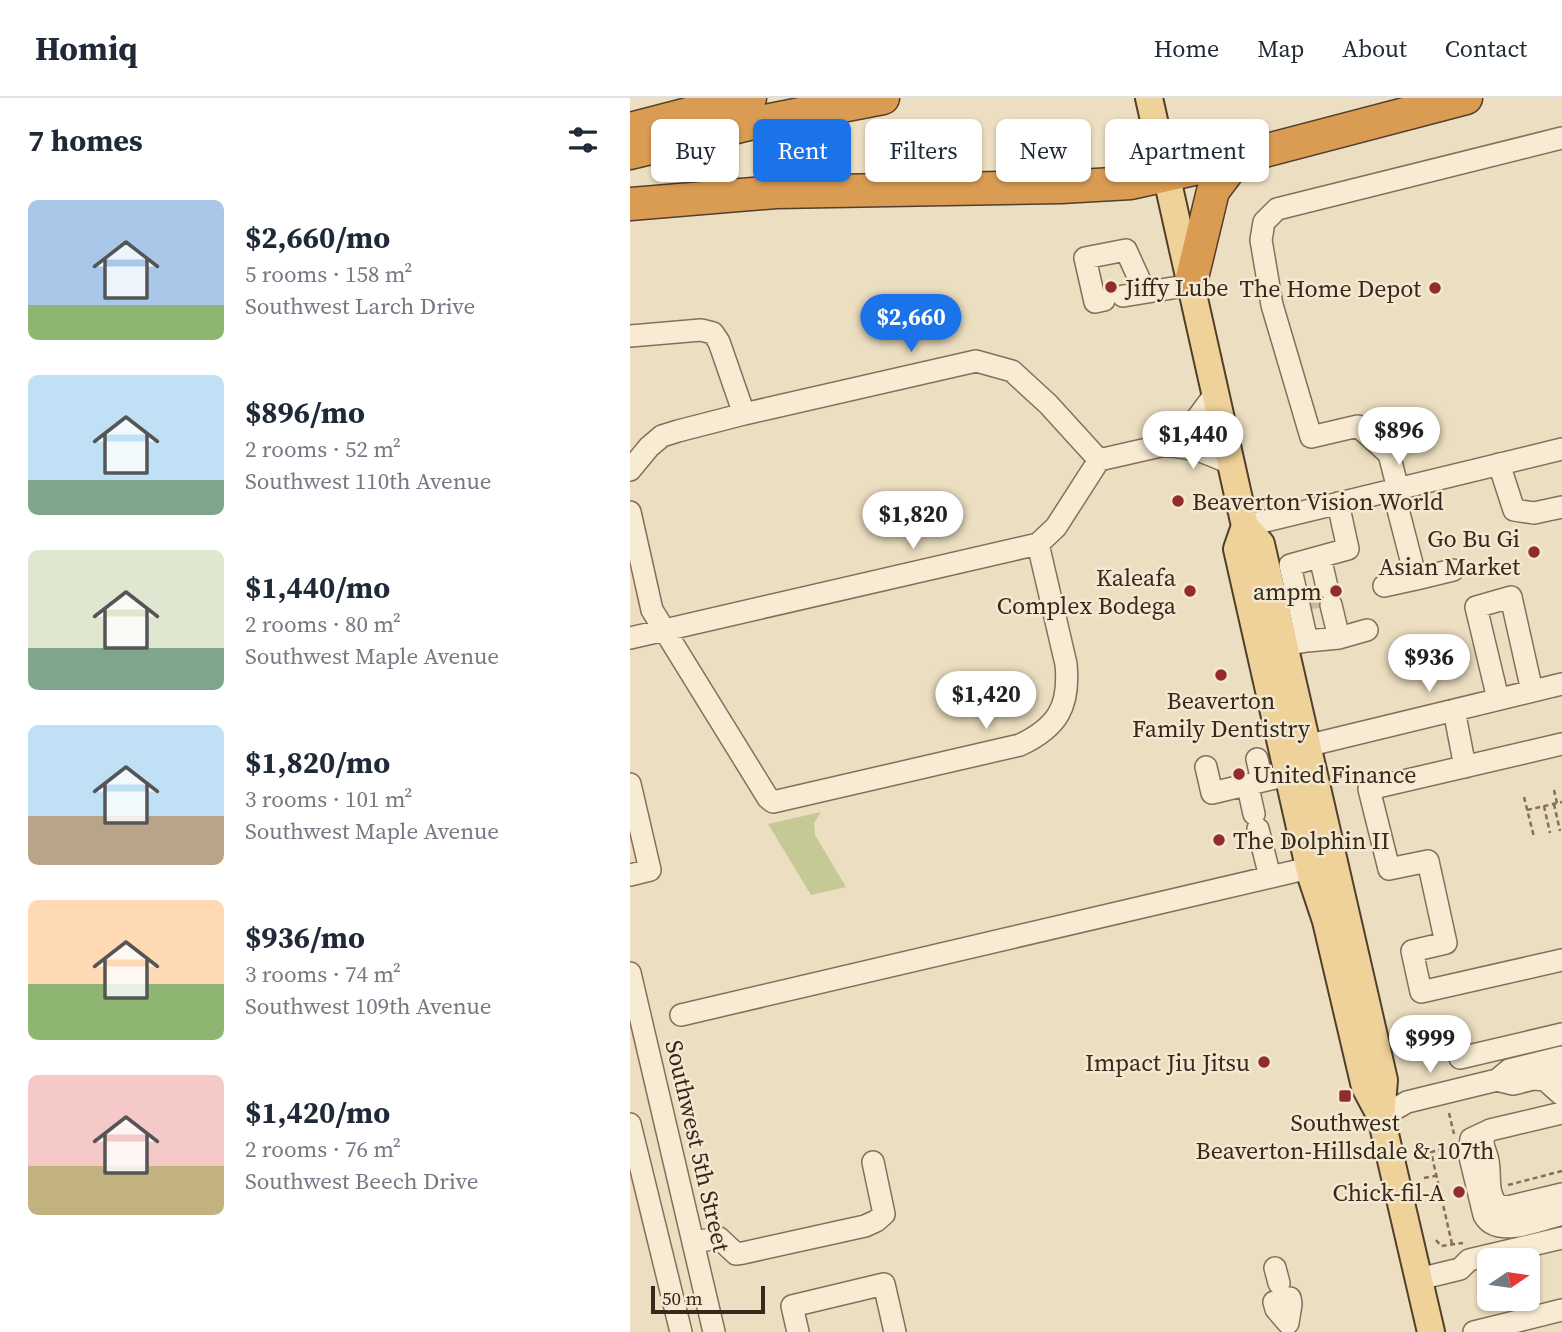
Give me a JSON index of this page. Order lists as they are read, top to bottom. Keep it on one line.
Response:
{"streets":{"street":["Southwest 5th Street"]},"places":{"other":["Jiffy Lube","The Home Depot","Beaverton Vision World","Go Bu Gi Asian Market","Kaleafa Complex Bodega","ampm","Beaverton Family Dentistry","United Finance","The Dolphin II","Impact Jiu Jitsu","Chick-fil-A"],"transit":["Southwest Beaverton-Hillsdale & 107th"]},"scale_bar":"50 m","north":"right","page":{"header":"Homiq","nav":["Home","Map","About","Contact"],"heading":"7 homes","chip":["Buy","Rent","Filters","New","Apartment"],"list":[{"name":"$2,660/mo","note":"5 rooms · 158 m² · Southwest Larch Drive"},{"name":"$896/mo","note":"2 rooms · 52 m² · Southwest 110th Avenue"},{"name":"$1,440/mo","note":"2 rooms · 80 m² · Southwest Maple Avenue"},{"name":"$1,820/mo","note":"3 rooms · 101 m² · Southwest Maple Avenue"},{"name":"$936/mo","note":"3 rooms · 74 m² · Southwest 109th Avenue"},{"name":"$1,420/mo","note":"2 rooms · 76 m² · Southwest Beech Drive"}],"price":["$2,660","$896","$1,440","$1,820","$936","$1,420","$999"],"scale":"50 m"}}
